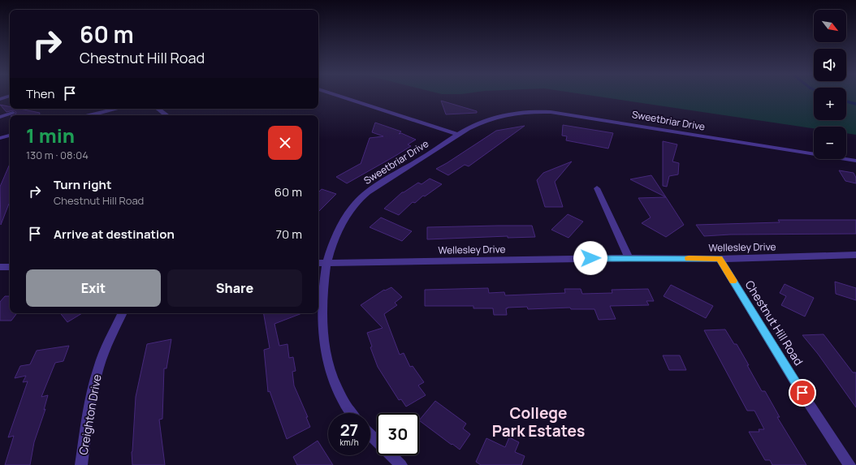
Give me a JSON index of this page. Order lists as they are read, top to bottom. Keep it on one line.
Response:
{"streets":{"street":["Sweetbriar Drive","Wellesley Drive","Chestnut Hill Road","Creighton Drive"]},"crossings":[["Sweetbriar Drive","Wellesley Drive"],["Wellesley Drive","Chestnut Hill Road"]],"districts":["College Park Estates"],"north":"bottom right","page":{"map_buttons":["+","−"],"turn":["60 m","Chestnut Hill Road"],"then":"Then","heading":["1 min","130 m · 08:04"],"list":[{"name":"Turn right","note":"Chestnut Hill Road","value":"60 m"},{"name":"Arrive at destination","value":"70 m"}],"buttons":["Exit","Share"],"speed":"27 km/h","limit":"30"}}
